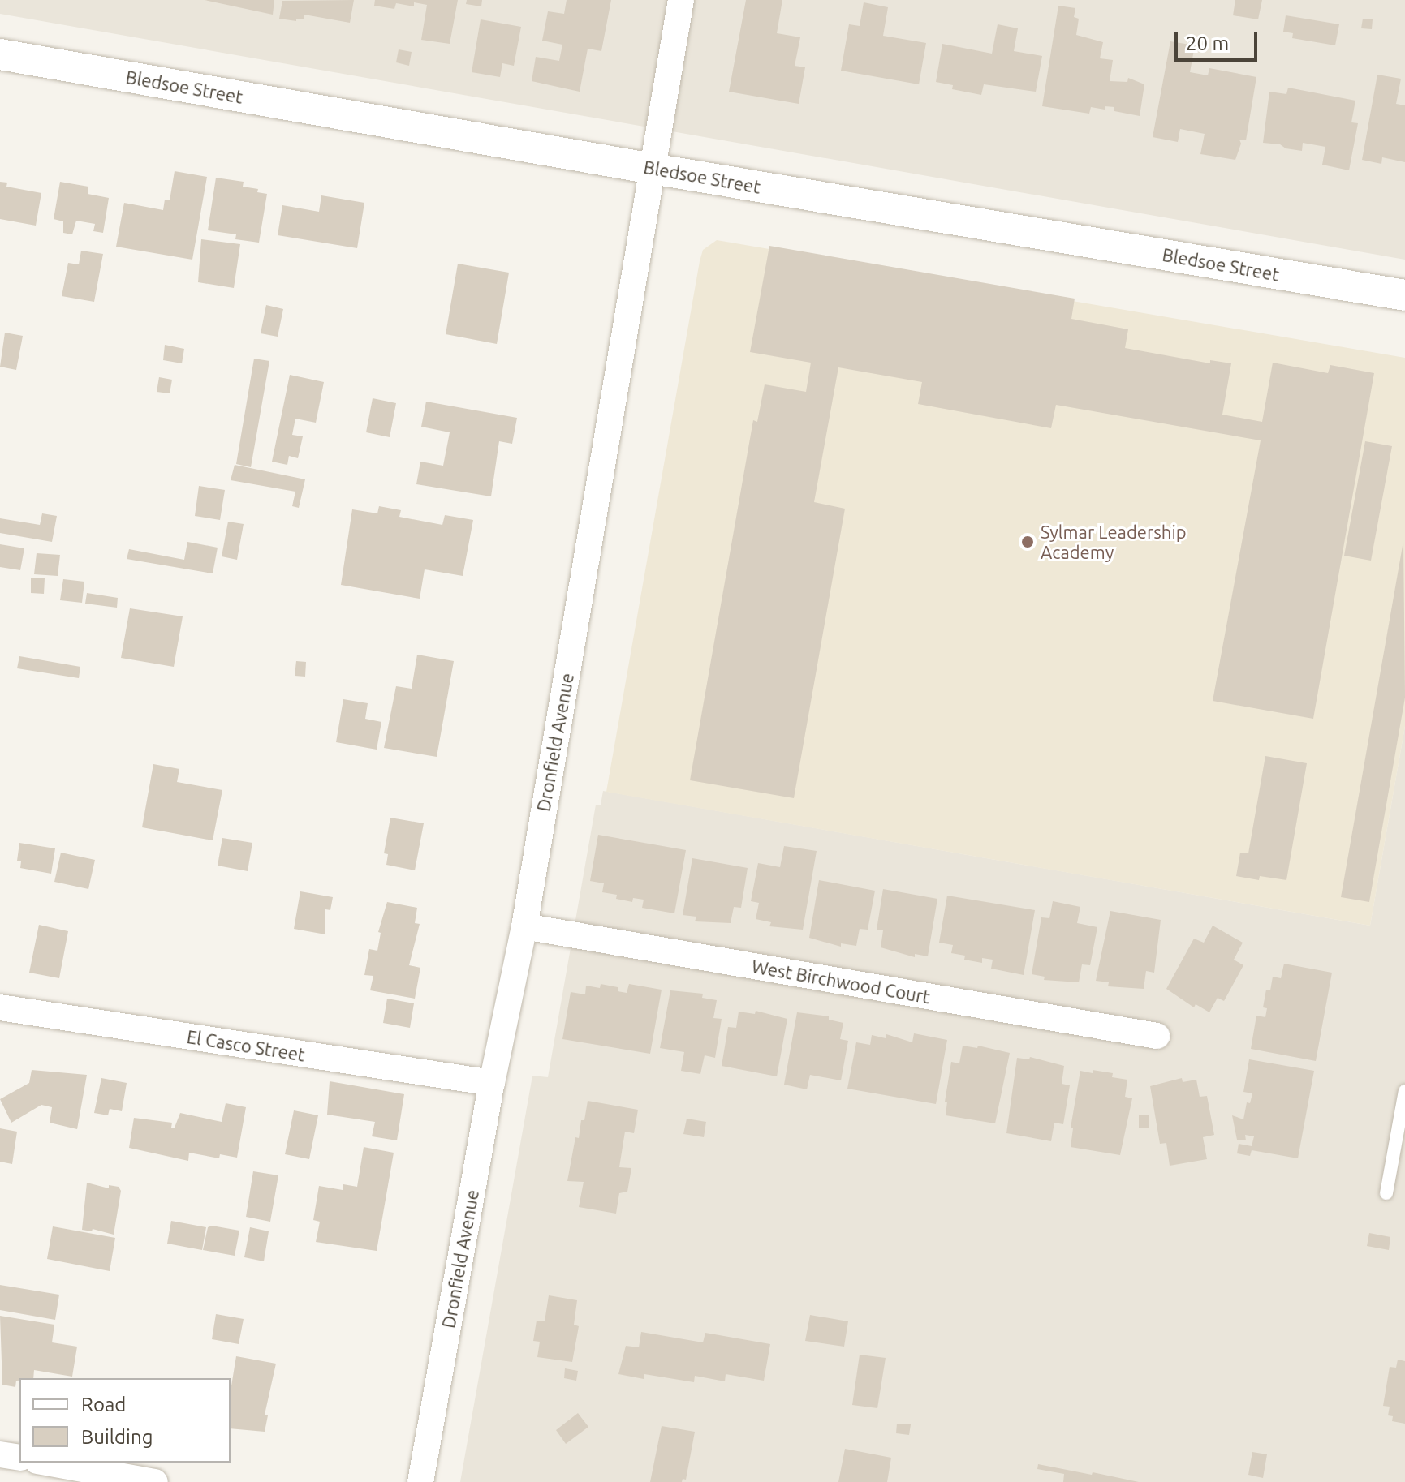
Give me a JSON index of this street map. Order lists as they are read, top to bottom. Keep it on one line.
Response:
{"streets":{"street":["Bledsoe Street","Dronfield Avenue","West Birchwood Court","El Casco Street"]},"crossings":[["Bledsoe Street","Dronfield Avenue"],["Dronfield Avenue","West Birchwood Court"],["Dronfield Avenue","El Casco Street"]],"places":["Sylmar Leadership Academy"],"legend":["Road","Building"],"scale_bar":"20 m"}
